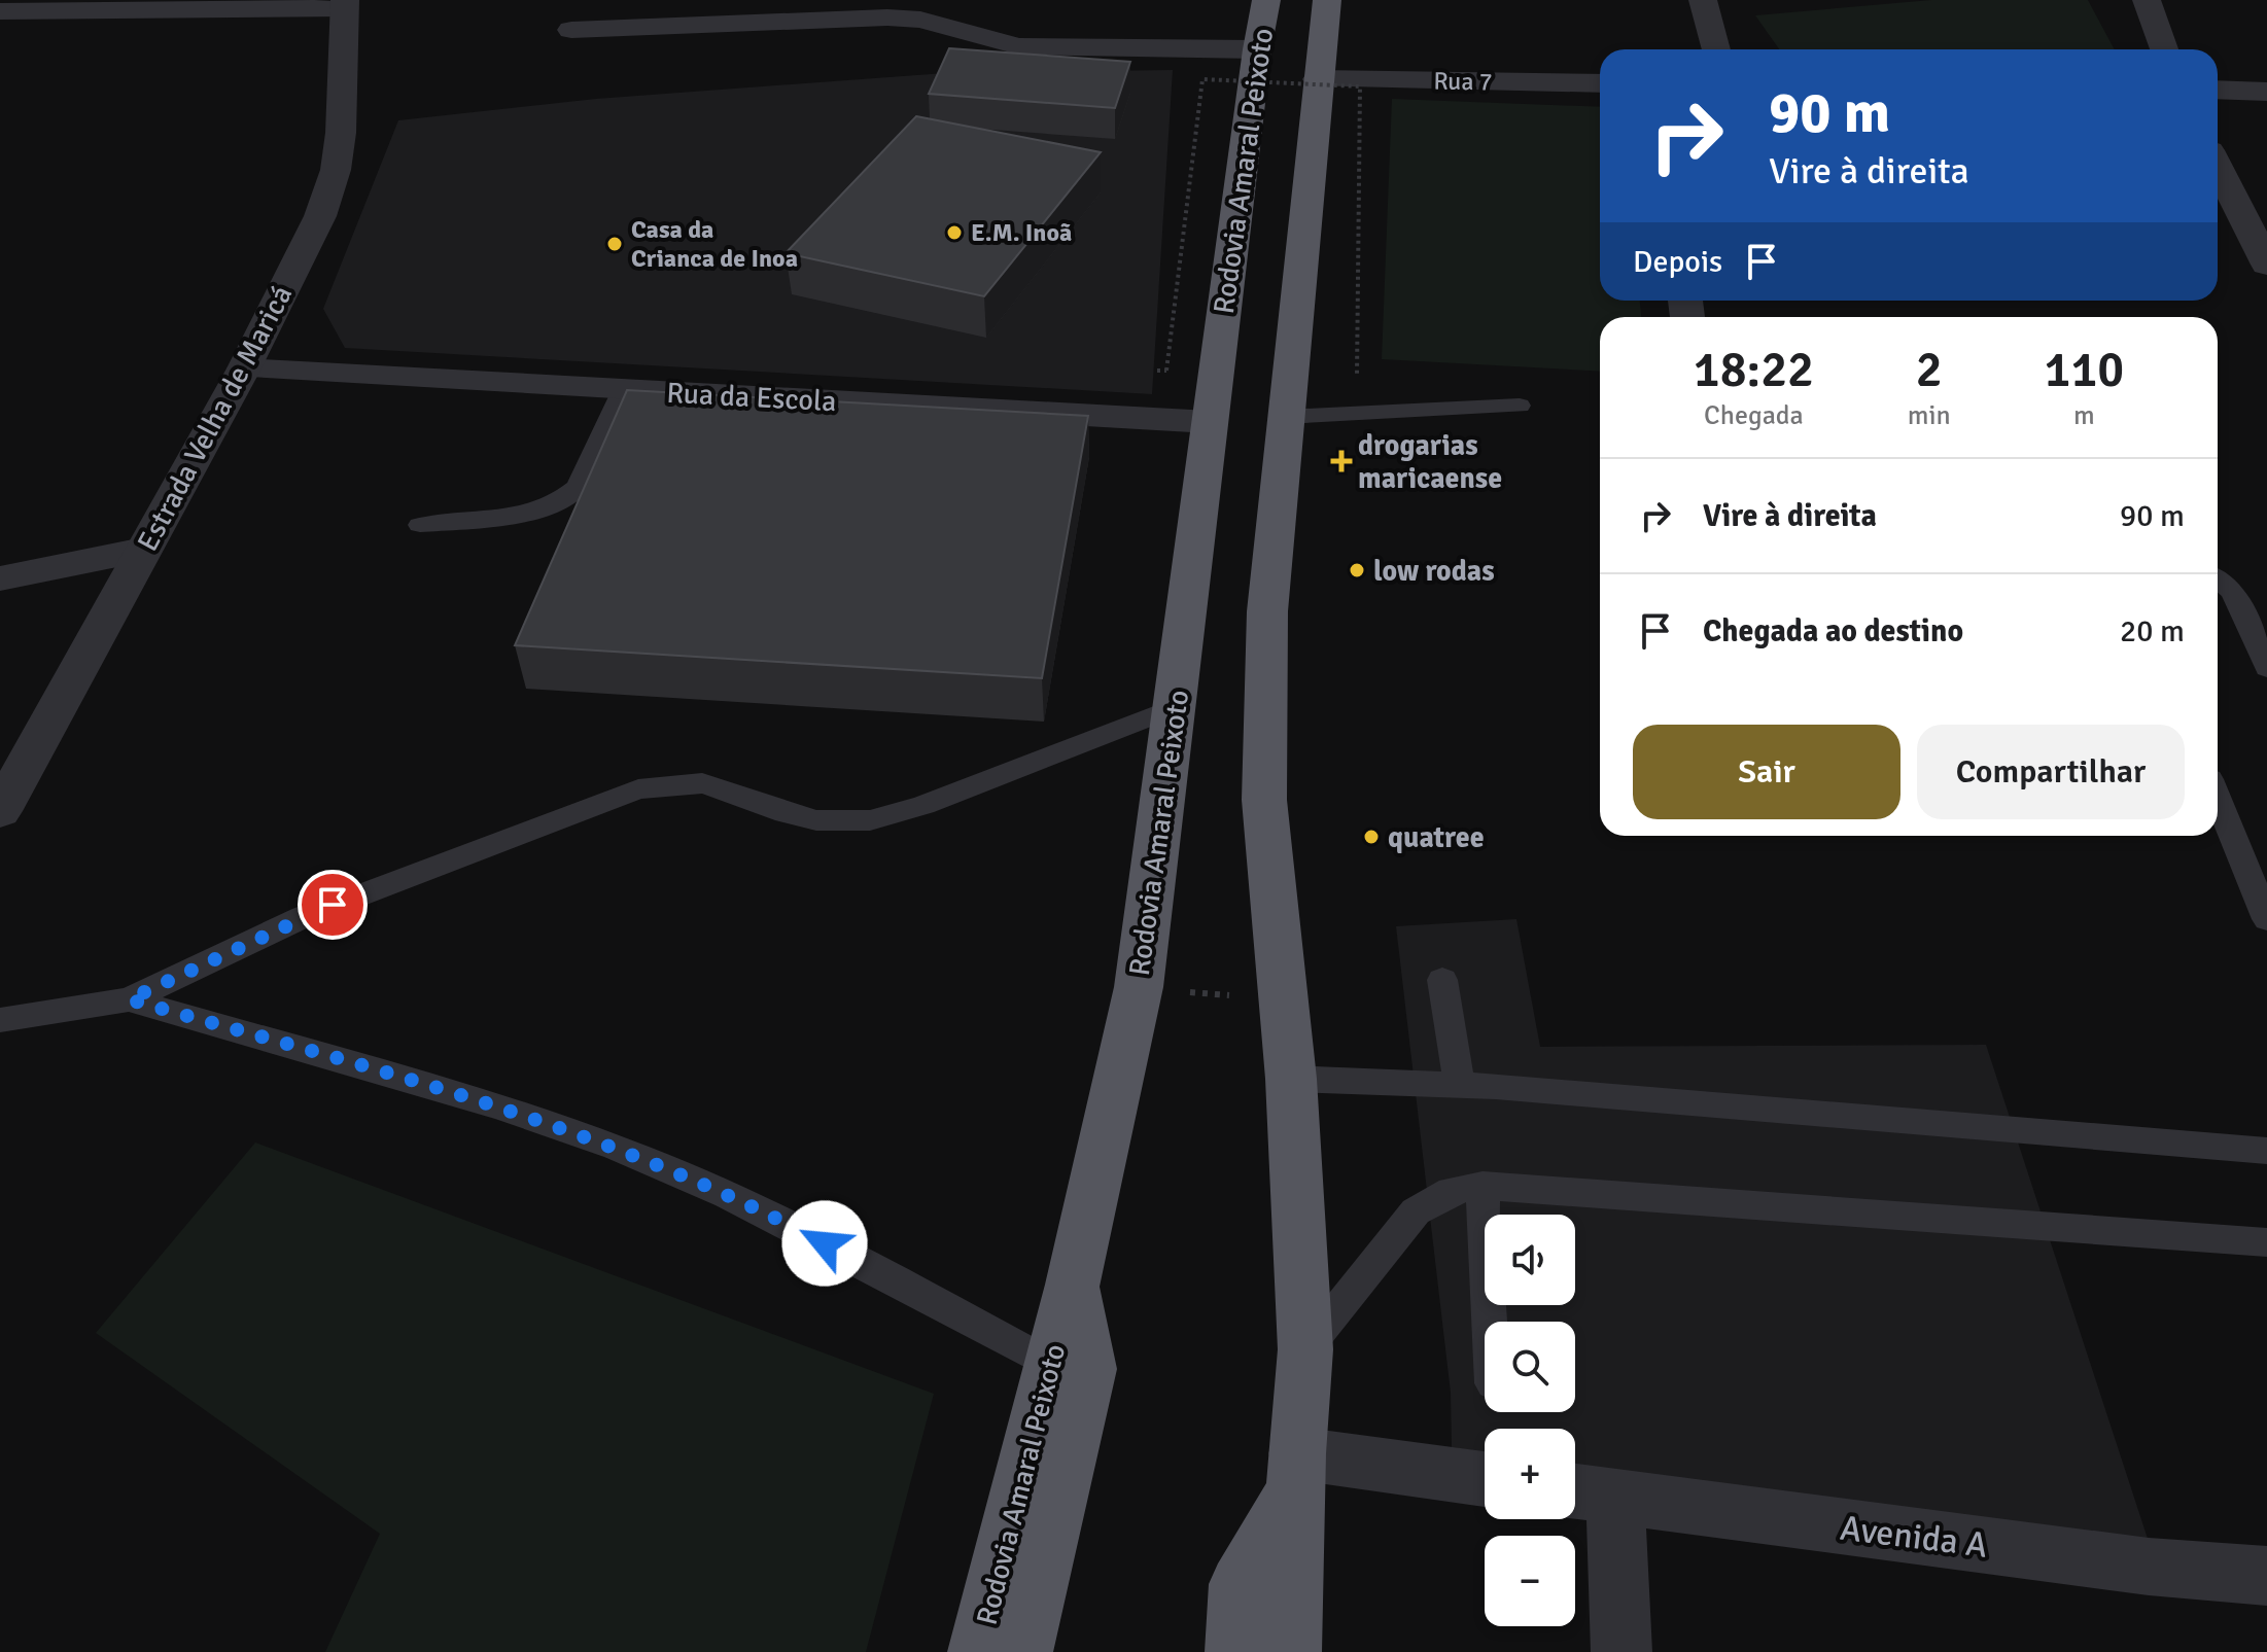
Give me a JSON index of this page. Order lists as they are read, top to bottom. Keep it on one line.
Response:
{"streets":{"highway":["Rodovia Amaral Peixoto"],"street":["Rua 7","Rua da Escola","Estrada Velha de Maricá","Avenida A"]},"crossings":[["Rua 7","Rodovia Amaral Peixoto"],["Rodovia Amaral Peixoto","Rua da Escola"],["Rua da Escola","Estrada Velha de Maricá"]],"places":{"other":["E.M. Inoã","Casa da Crianca de Inoa","low rodas","quatree"],"health":["drogarias maricaense"]},"page":{"turn":["90 m","Vire à direita"],"then":"Depois","eta":["18:22","Chegada","2","min","110","m"],"list":[{"name":"Vire à direita","value":"90 m"},{"name":"Chegada ao destino","value":"20 m"}],"buttons":["Sair","Compartilhar"],"map_buttons":["+","−"]}}
